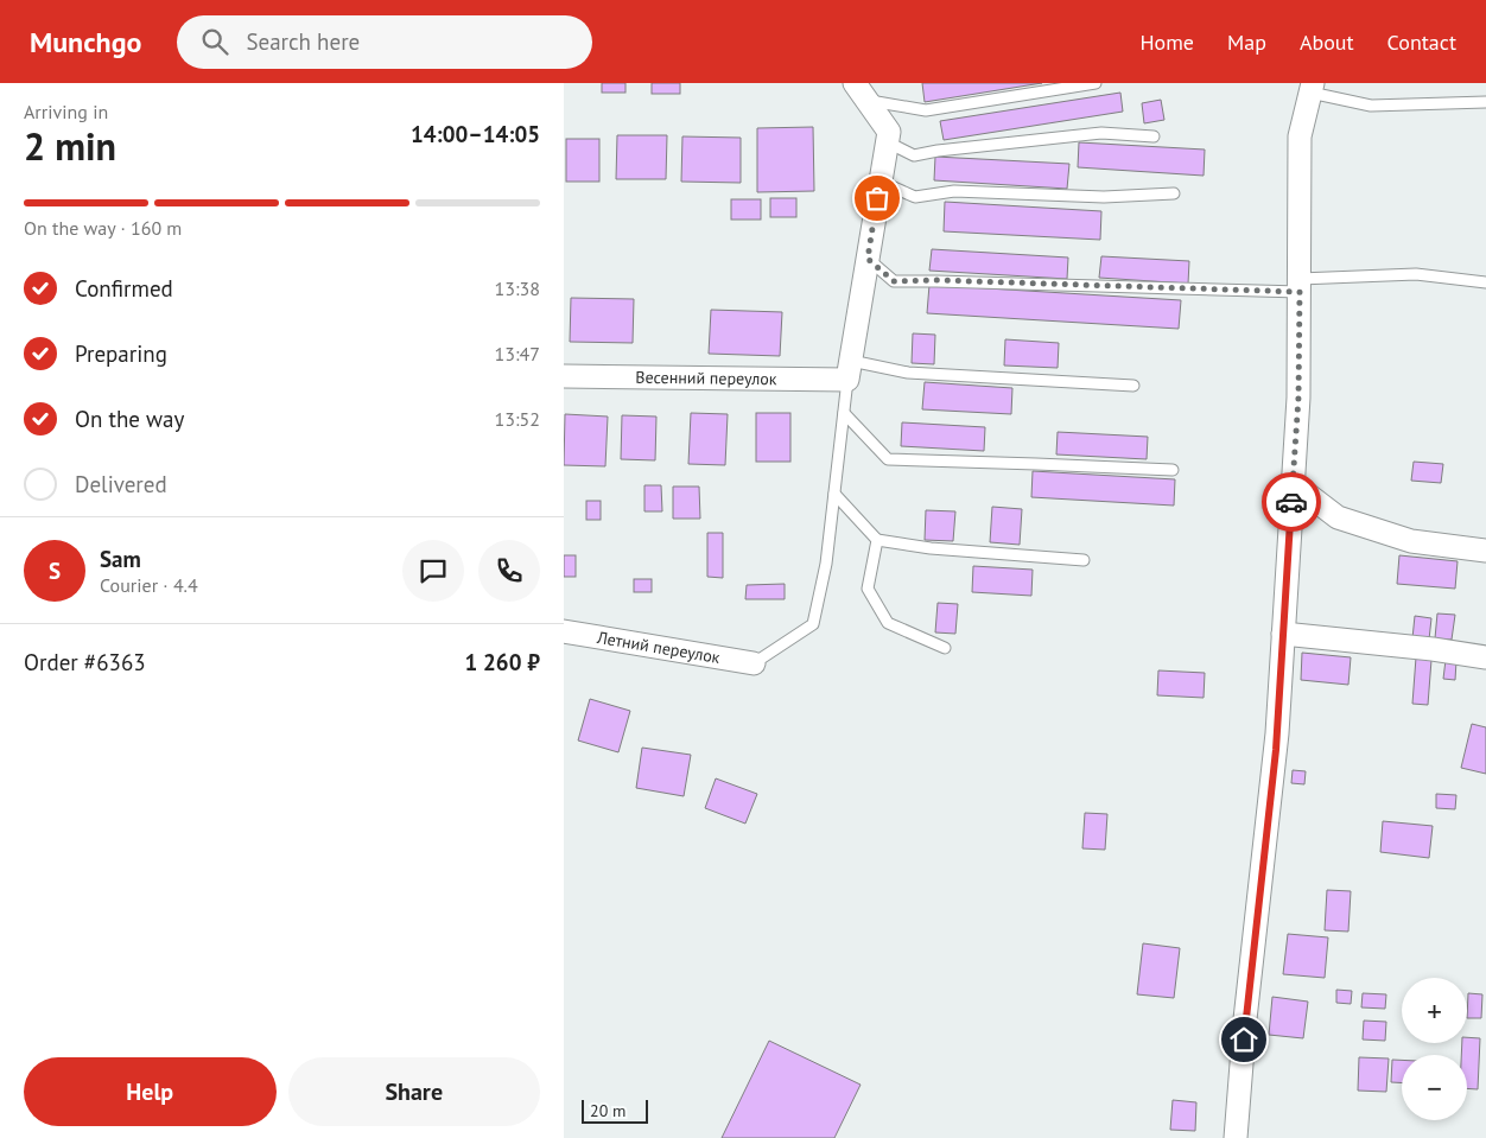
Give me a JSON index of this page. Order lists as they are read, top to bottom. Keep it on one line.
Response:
{"streets":{"street":["Весенний переулок","Летний переулок"]},"scale_bar":"20 m","page":{"header":"Munchgo","search":"Search here","nav":["Home","Map","About","Contact"],"heading":["2 min","Arriving in","14:00–14:05"],"panel":["Sam","Courier · 4.4","Order #6363","1 260 ₽"],"bar":"On the way · 160 m","list":[["Confirmed","13:38"],["Preparing","13:47"],["On the way","13:52"],"Delivered"],"round":"S","map_buttons":["+","−"],"buttons":["Help","Share"],"scale":"20 m"}}
